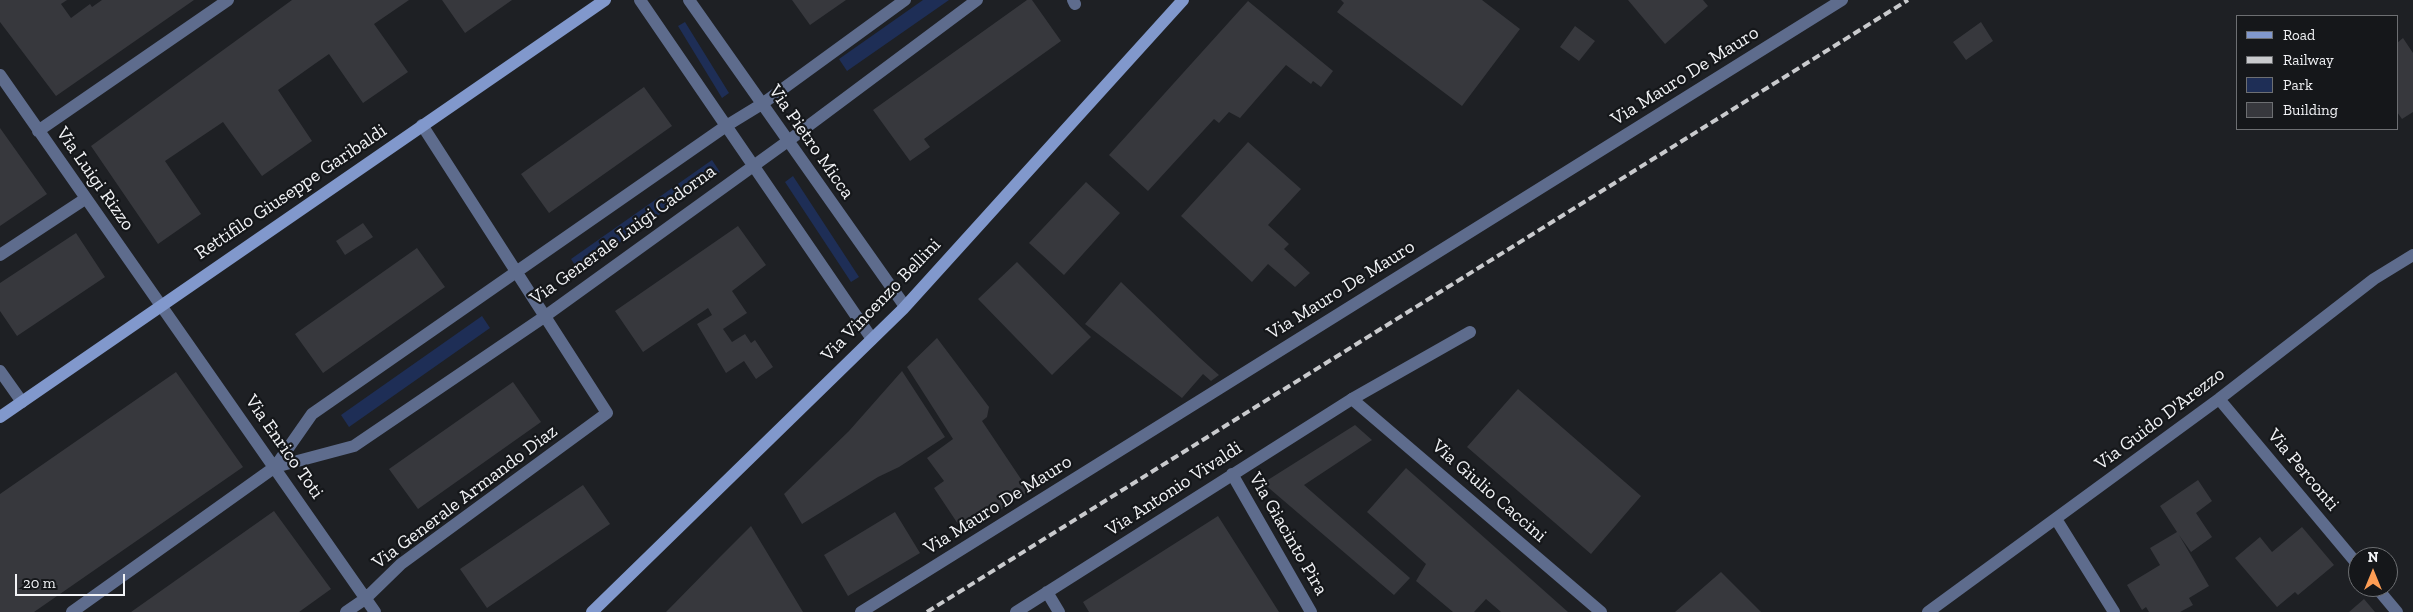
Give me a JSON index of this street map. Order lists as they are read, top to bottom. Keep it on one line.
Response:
{"streets":{"main road":["Rettifilo Giuseppe Garibaldi","Via Vincenzo Bellini"],"street":["Via Mauro De Mauro","Via Pietro Micca","Via Luigi Rizzo","Via Generale Luigi Cadorna","Via Guido D'Arezzo","Via Enrico Toti","Via Perconti","Via Antonio Vivaldi","Via Giulio Caccini","Via Generale Armando Diaz","Via Giacinto Pira"]},"crossings":[["Via Pietro Micca","Via Generale Luigi Cadorna"],["Via Pietro Micca","Via Vincenzo Bellini"],["Via Luigi Rizzo","Rettifilo Giuseppe Garibaldi"],["Via Luigi Rizzo","Via Enrico Toti"],["Rettifilo Giuseppe Garibaldi","Via Enrico Toti"],["Via Generale Luigi Cadorna","Via Enrico Toti"],["Via Generale Luigi Cadorna","Via Generale Armando Diaz"],["Via Guido D'Arezzo","Via Perconti"],["Via Enrico Toti","Via Generale Armando Diaz"],["Via Antonio Vivaldi","Via Giulio Caccini"],["Via Antonio Vivaldi","Via Giacinto Pira"]],"legend":["Road","Railway","Park","Building"],"scale_bar":"20 m","north":"top"}
